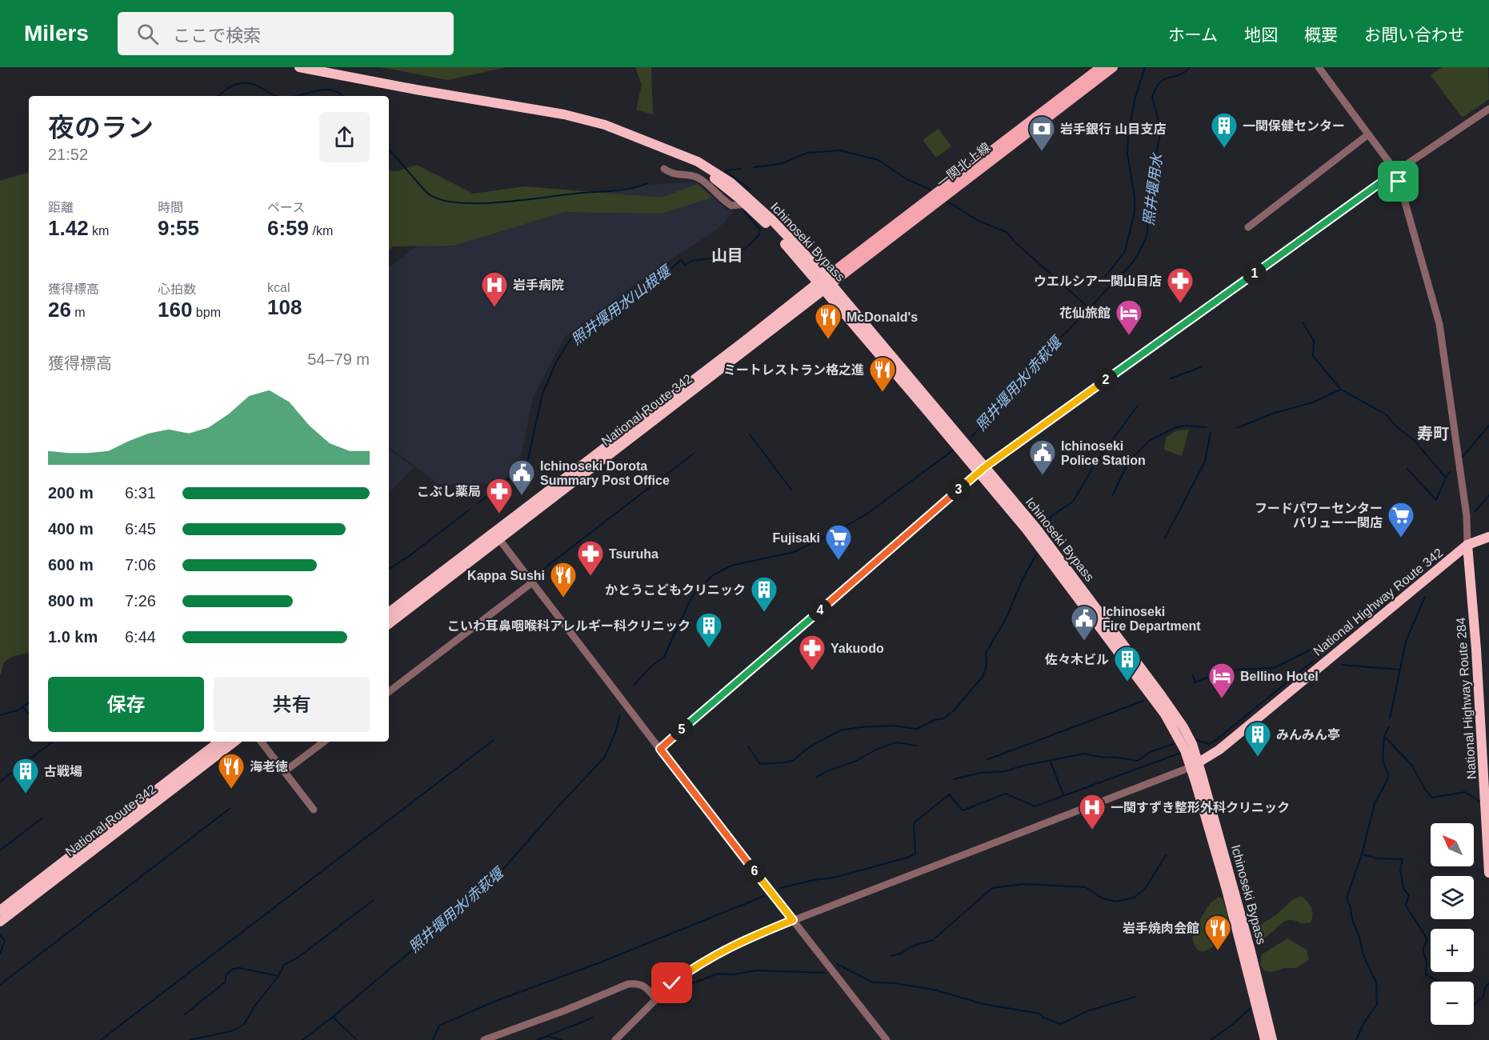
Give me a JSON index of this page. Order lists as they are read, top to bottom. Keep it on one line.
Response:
{"streets":{"highway":["Ichinoseki Bypass","National Route 342","National Highway Route 342","National Highway Route 284"],"main road":["一関北上線"]},"crossings":[["一関北上線","Ichinoseki Bypass"],["一関北上線","National Route 342"],["Ichinoseki Bypass","National Route 342"],["Ichinoseki Bypass","National Highway Route 342"],["National Highway Route 342","National Highway Route 284"]],"districts":["山目","寿町"],"water":["照井堰用水","照井堰用水/山根堰","照井堰用水/赤萩堰"],"places":{"building":["一関保健センター","かとうこどもクリニック","こいわ耳鼻咽喉科アレルギー科クリニック","佐々木ビル","みんみん亭","古戦場"],"bank":["岩手銀行 山目支店"],"pharmacy":["ウエルシア一関山目店","こぶし薬局","Tsuruha","Yakuodo"],"hospital":["岩手病院","一関すずき整形外科クリニック"],"hotel":["花仙旅館","Bellino Hotel"],"restaurant":["McDonald's","ミートレストラン格之進","Kappa Sushi","海老徳","岩手焼肉会館"],"public building":["Ichinoseki Police Station","Ichinoseki Dorota Summary Post Office","Ichinoseki Fire Department"],"supermarket":["フードパワーセンター バリュー一関店","Fujisaki"]},"north":"top left","page":{"header":"Milers","search":"ここで検索","nav":["ホーム","地図","概要","お問い合わせ"],"heading":["夜のラン","21:52"],"stats":[["距離","1.42 km"],["時間","9:55"],["ペース","6:59 /km"],["獲得標高","26 m"],["心拍数","160 bpm"],["kcal","108"]],"pins":["1","2","3","4","5","6"],"chart":["獲得標高","54–79 m"],"list":[{"name":"200 m","note":"6:31"},{"name":"400 m","note":"6:45"},{"name":"600 m","note":"7:06"},{"name":"800 m","note":"7:26"},{"name":"1.0 km","note":"6:44"}],"buttons":["保存","共有"],"map_buttons":["+","−"]}}
